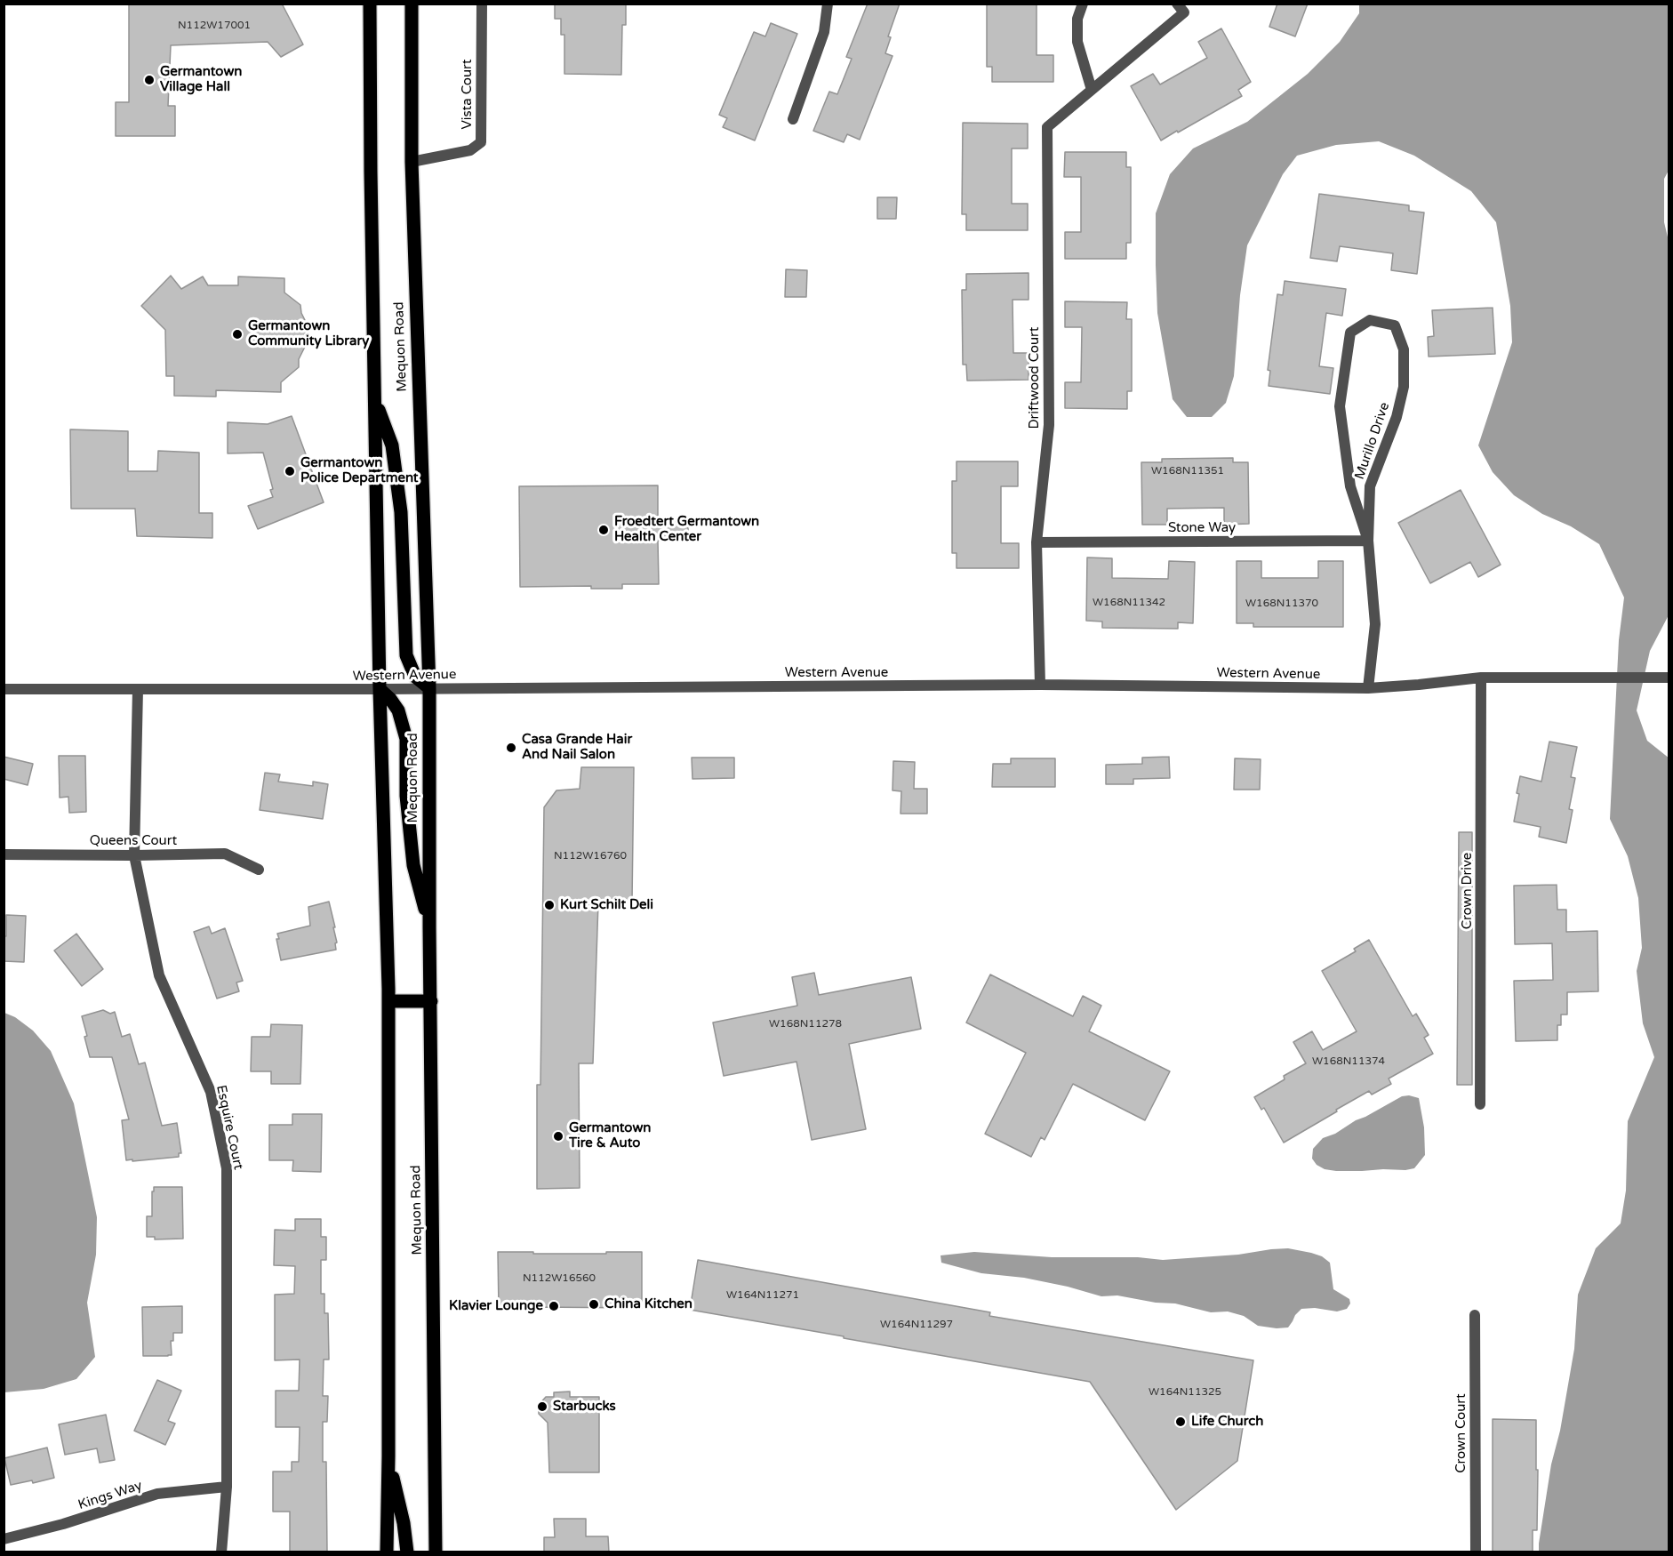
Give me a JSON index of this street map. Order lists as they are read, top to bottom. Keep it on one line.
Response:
{"streets":{"main road":["Mequon Road"],"street":["Vista Court","Driftwood Court","Murillo Drive","Stone Way","Western Avenue","Queens Court","Crown Drive","Esquire Court","Crown Court","Kings Way"]},"crossings":[["Vista Court","Mequon Road"],["Mequon Road","Western Avenue"],["Driftwood Court","Stone Way"],["Driftwood Court","Western Avenue"],["Murillo Drive","Stone Way"],["Murillo Drive","Western Avenue"],["Western Avenue","Crown Drive"],["Western Avenue","Esquire Court"],["Queens Court","Esquire Court"],["Esquire Court","Kings Way"]],"places":["Germantown Village Hall","Germantown Community Library","Germantown Police Department","Froedtert Germantown Health Center","Casa Grande Hair And Nail Salon","Kurt Schilt Deli","Germantown Tire & Auto","China Kitchen","Klavier Lounge","Starbucks","Life Church"],"house_numbers":["N112W17001","W168N11351","W168N11342","W168N11370","N112W16760","W168N11278","W168N11374","N112W16560","W164N11271","W164N11297","W164N11325"]}
